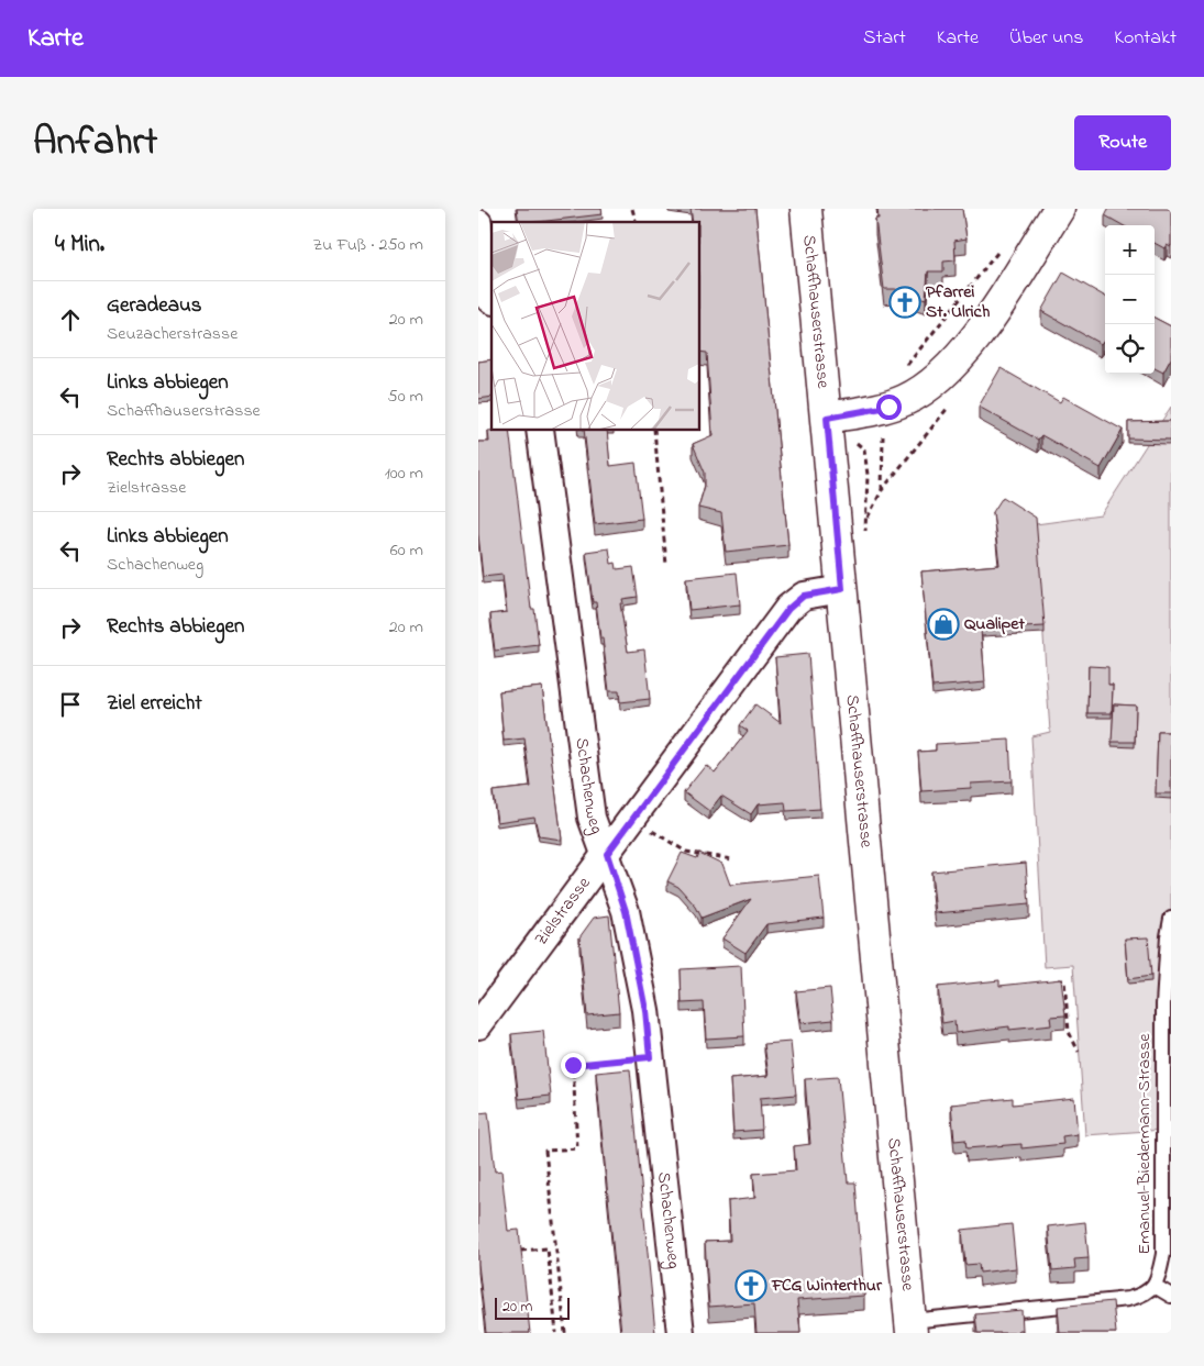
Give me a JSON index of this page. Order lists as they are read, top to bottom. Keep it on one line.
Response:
{"streets":{"main road":["Schaffhauserstrasse"],"street":["Schachenweg","Zielstrasse"],"lane":["Emanuel-Biedermann-Strasse"]},"crossings":[["Schaffhauserstrasse","Zielstrasse"],["Schachenweg","Zielstrasse"]],"places":{"church":["Pfarrei St. Ulrich","FCG Winterthur"],"shop":["Qualipet"]},"scale_bar":"20 m","page":{"header":"Karte","nav":["Start","Karte","Über uns","Kontakt"],"title":"Anfahrt","buttons":"Route","heading":["4 Min.","Zu Fuß · 250 m"],"map_buttons":["+","−"],"list":[["Geradeaus","Seuzacherstrasse","20 m"],["Links abbiegen","Schaffhauserstrasse","50 m"],["Rechts abbiegen","Zielstrasse","100 m"],["Links abbiegen","Schachenweg","60 m"],["Rechts abbiegen","20 m"],"Ziel erreicht"],"scale":"20 m"}}
